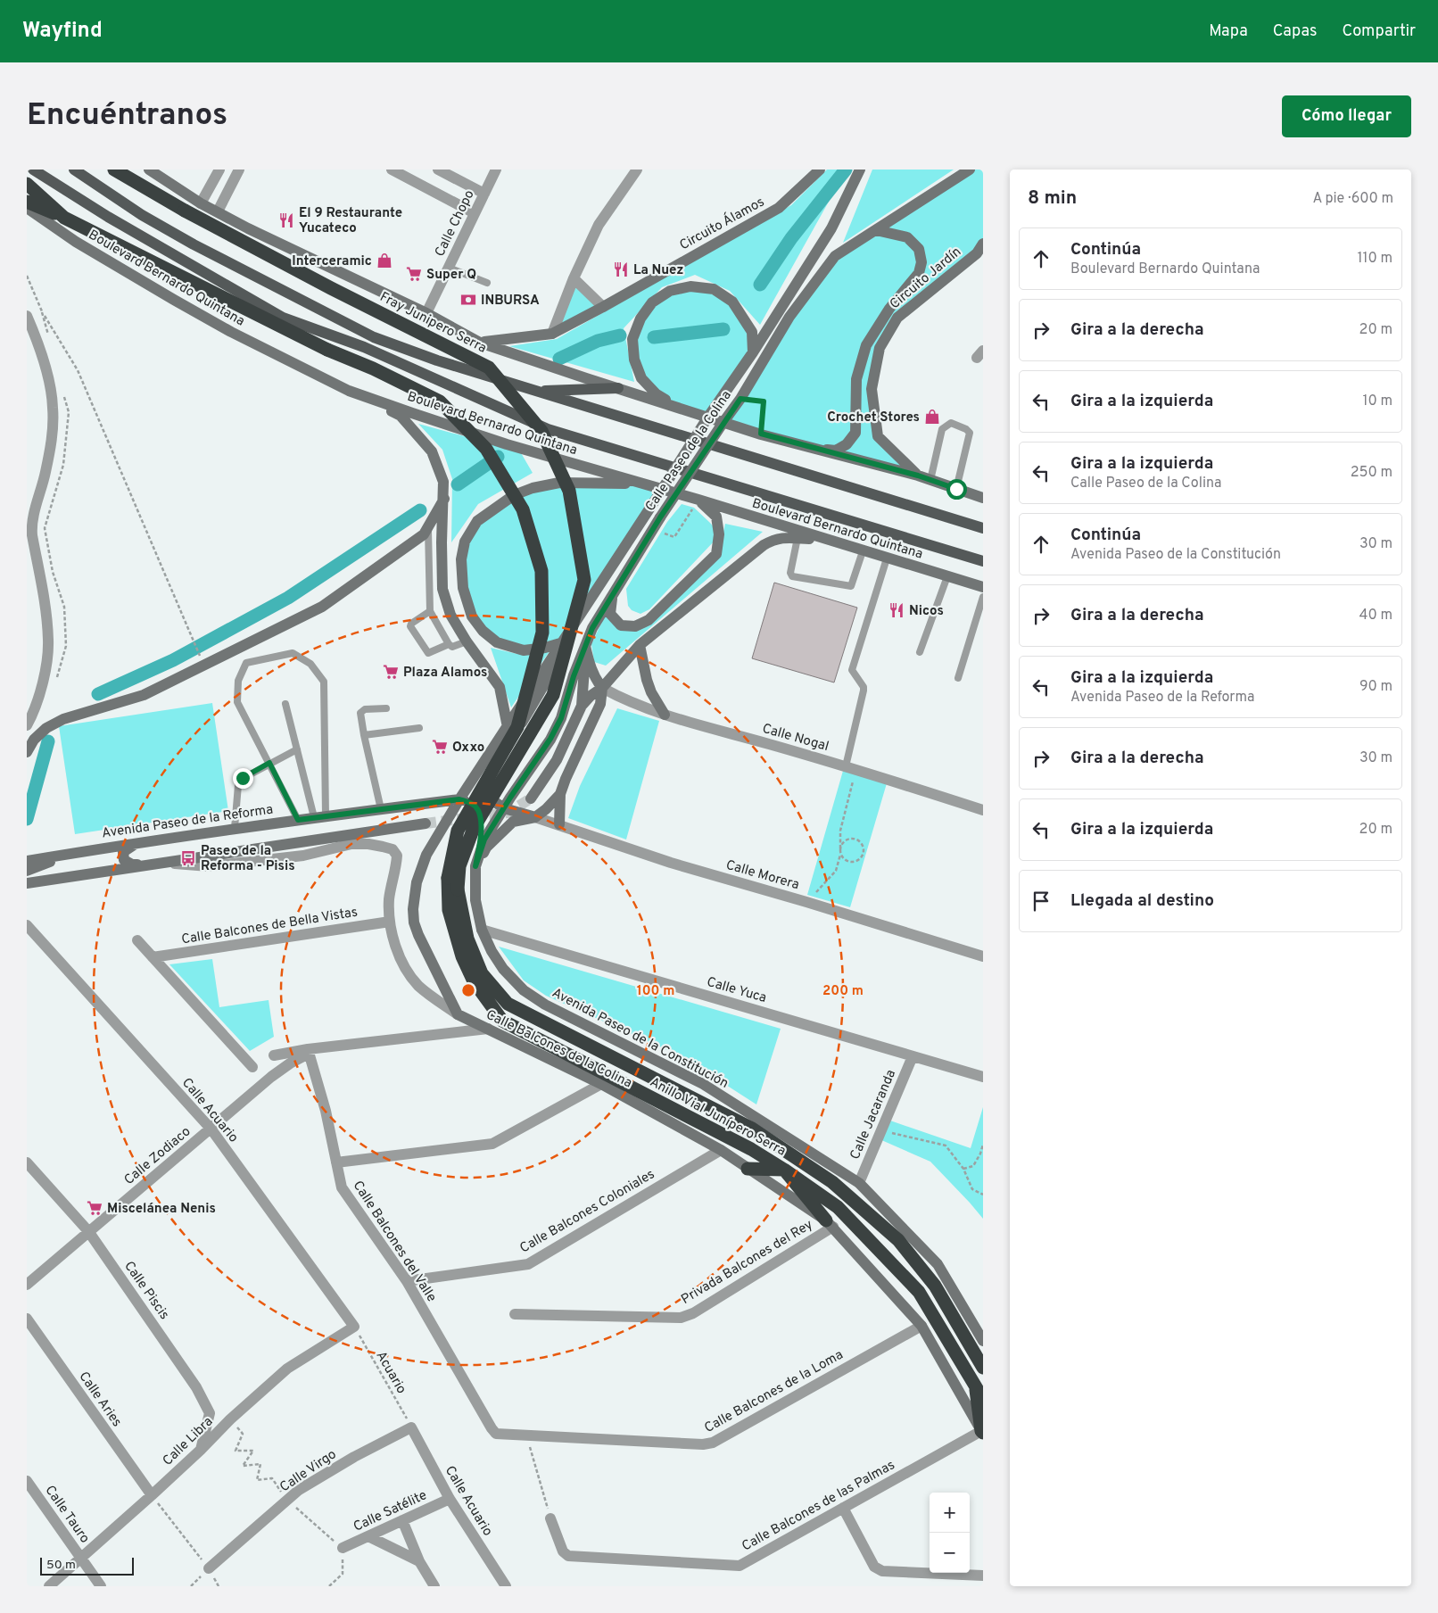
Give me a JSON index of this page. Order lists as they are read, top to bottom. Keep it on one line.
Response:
{"streets":{"highway":["Fray Junipero Serra","Anillo Vial Junípero Serra"],"main road":["Boulevard Bernardo Quintana"],"street":["Calle Chopo","Circuito Álamos","Circuito Jardín","Calle Paseo de la Colina","Calle Nogal","Avenida Paseo de la Reforma","Calle Morera","Calle Balcones de Bella Vistas","Calle Yuca","Avenida Paseo de la Constitución","Calle Balcones de la Colina","Calle Acuario","Calle Jacaranda","Calle Zodiaco","Calle Balcones Coloniales","Calle Balcones del Valle","Privada Balcones del Rey","Calle Piscis","Calle Balcones de la Loma","Calle Aries","Calle Libra","Calle Virgo","Calle Balcones de las Palmas","Calle Satélite","Calle Tauro"],"path":["Acuario"]},"crossings":[["Fray Junipero Serra","Anillo Vial Junípero Serra"],["Calle Paseo de la Colina","Avenida Paseo de la Reforma"],["Calle Paseo de la Colina","Avenida Paseo de la Constitución"],["Calle Yuca","Avenida Paseo de la Constitución"],["Calle Yuca","Calle Jacaranda"],["Avenida Paseo de la Constitución","Calle Jacaranda"],["Calle Balcones de la Colina","Calle Balcones Coloniales"],["Calle Balcones de la Colina","Privada Balcones del Rey"],["Calle Balcones de la Colina","Calle Balcones de la Loma"],["Calle Balcones de la Colina","Calle Balcones de las Palmas"],["Calle Acuario","Calle Zodiaco"],["Calle Acuario","Acuario"],["Calle Acuario","Calle Libra"],["Calle Acuario","Calle Virgo"],["Calle Acuario","Calle Satélite"],["Calle Zodiaco","Calle Balcones del Valle"],["Calle Zodiaco","Calle Piscis"],["Calle Balcones Coloniales","Calle Balcones del Valle"],["Calle Balcones del Valle","Calle Balcones de la Loma"],["Calle Piscis","Calle Libra"],["Acuario","Calle Libra"],["Acuario","Calle Virgo"],["Calle Aries","Calle Libra"],["Calle Libra","Calle Tauro"]],"places":{"restaurant":["El 9 Restaurante Yucateco","La Nuez","Nicos"],"shop":["Interceramic","Crochet Stores"],"supermarket":["Super Q","Plaza Alamos","Oxxo","Miscelánea Nenis"],"bank":["INBURSA"],"bus stop":["Paseo de la Reforma - Pisis"]},"scale_bar":"50 m","page":{"header":"Wayfind","nav":["Mapa","Capas","Compartir"],"buttons":"Cómo llegar","title":"Encuéntranos","heading":["8 min","A pie · 600 m"],"list":[["Continúa","Boulevard Bernardo Quintana","110 m"],["Gira a la derecha","20 m"],["Gira a la izquierda","10 m"],["Gira a la izquierda","Calle Paseo de la Colina","250 m"],["Continúa","Avenida Paseo de la Constitución","30 m"],["Gira a la derecha","40 m"],["Gira a la izquierda","Avenida Paseo de la Reforma","90 m"],["Gira a la derecha","30 m"],["Gira a la izquierda","20 m"],"Llegada al destino"],"map_buttons":["+","−"],"scale":"50 m"},"rings":["100 m","200 m"]}
